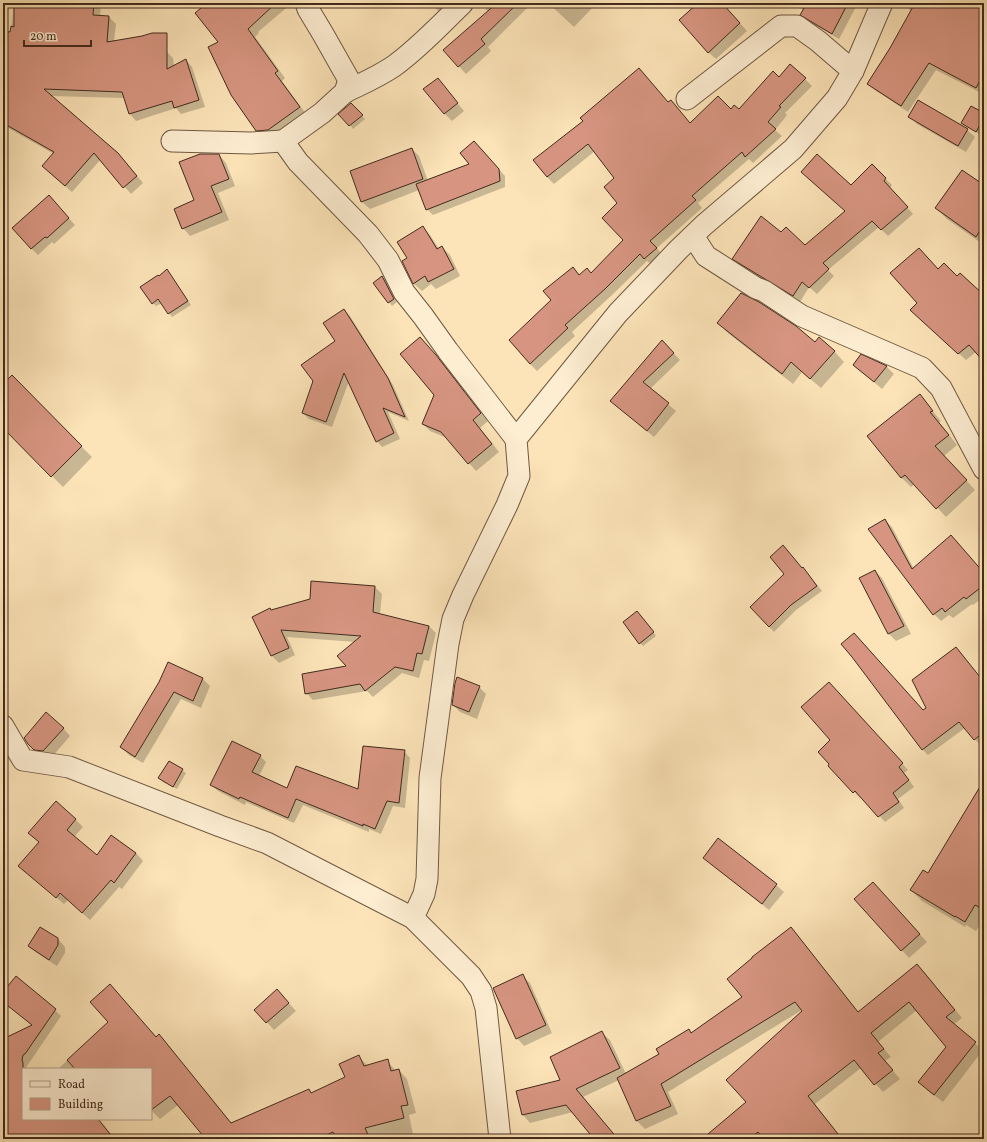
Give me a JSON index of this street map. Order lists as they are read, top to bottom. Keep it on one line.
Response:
{"legend":["Road","Building"],"scale_bar":"20 m"}
